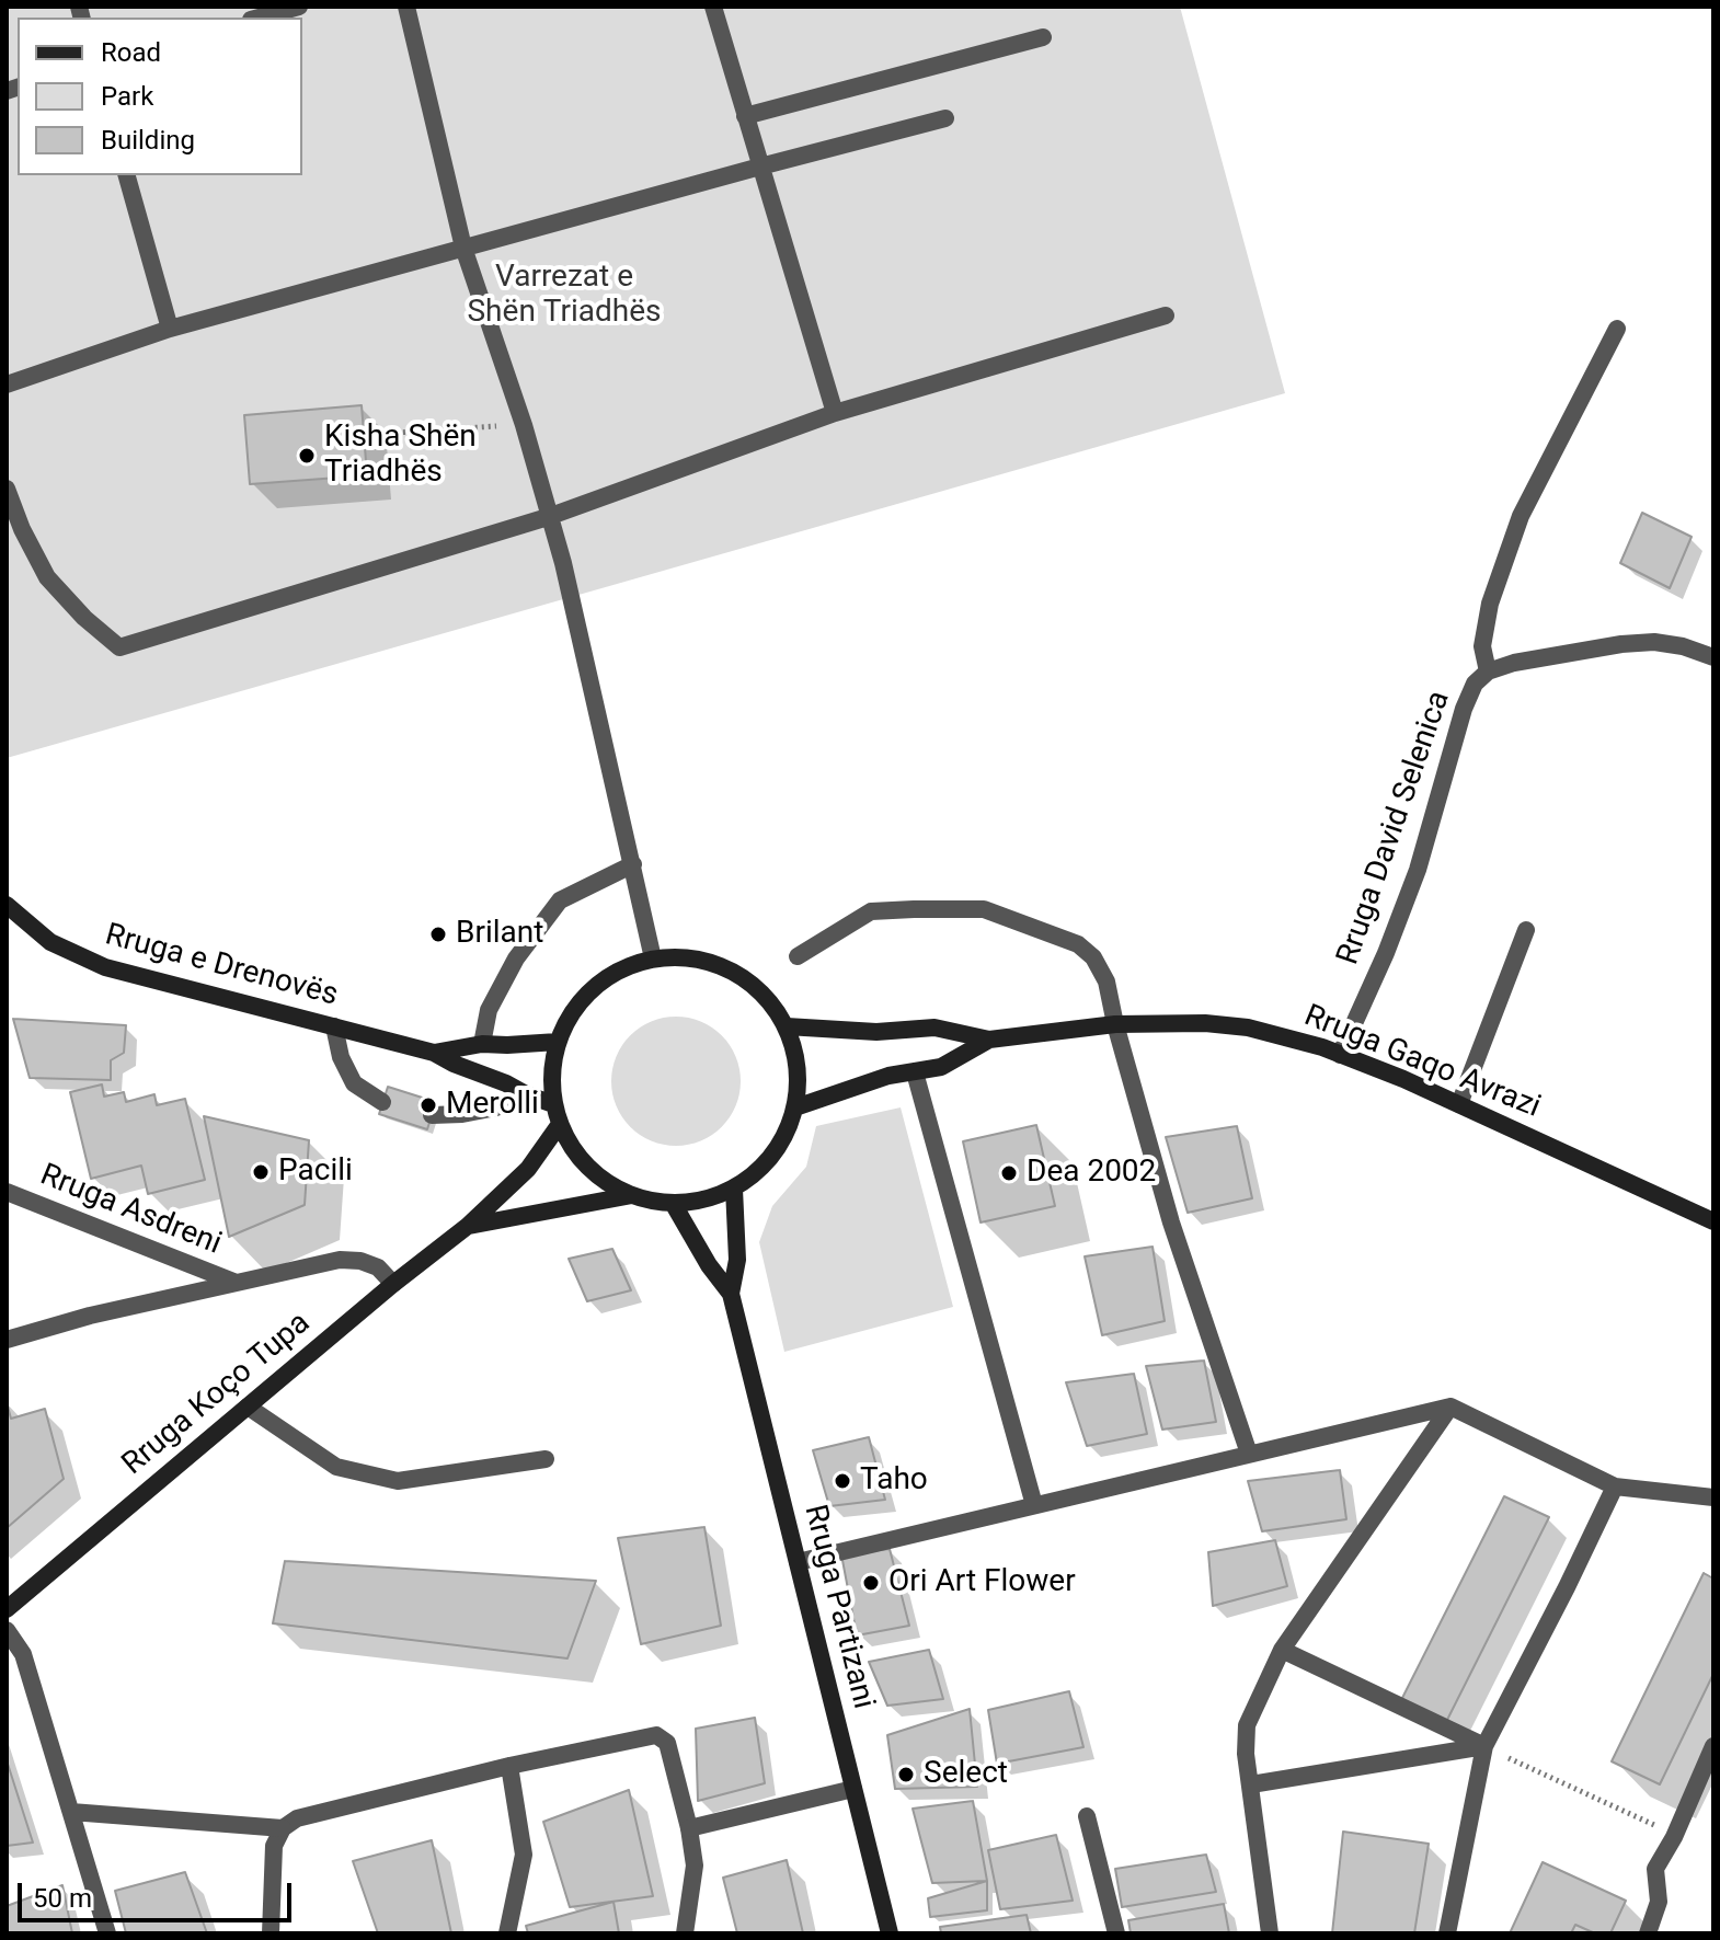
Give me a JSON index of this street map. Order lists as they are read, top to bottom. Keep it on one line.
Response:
{"streets":{"main road":["Rruga e Drenovës","Rruga Gaqo Avrazi","Rruga Koço Tupa","Rruga Partizani"],"street":["Rruga David Selenica","Rruga Asdreni"]},"crossings":[["Rruga David Selenica","Rruga Gaqo Avrazi"],["Rruga e Drenovës","Rruga Gaqo Avrazi"],["Rruga e Drenovës","Rruga Koço Tupa"],["Rruga e Drenovës","Rruga Partizani"],["Rruga Gaqo Avrazi","Rruga Koço Tupa"],["Rruga Gaqo Avrazi","Rruga Partizani"],["Rruga Koço Tupa","Rruga Partizani"]],"parks":["Varrezat e Shën Triadhës"],"places":["Kisha Shën Triadhës","Brilant","Merolli","Pacili","Dea 2002","Taho","Ori Art Flower","Select"],"legend":["Road","Park","Building"],"scale_bar":"50 m"}
